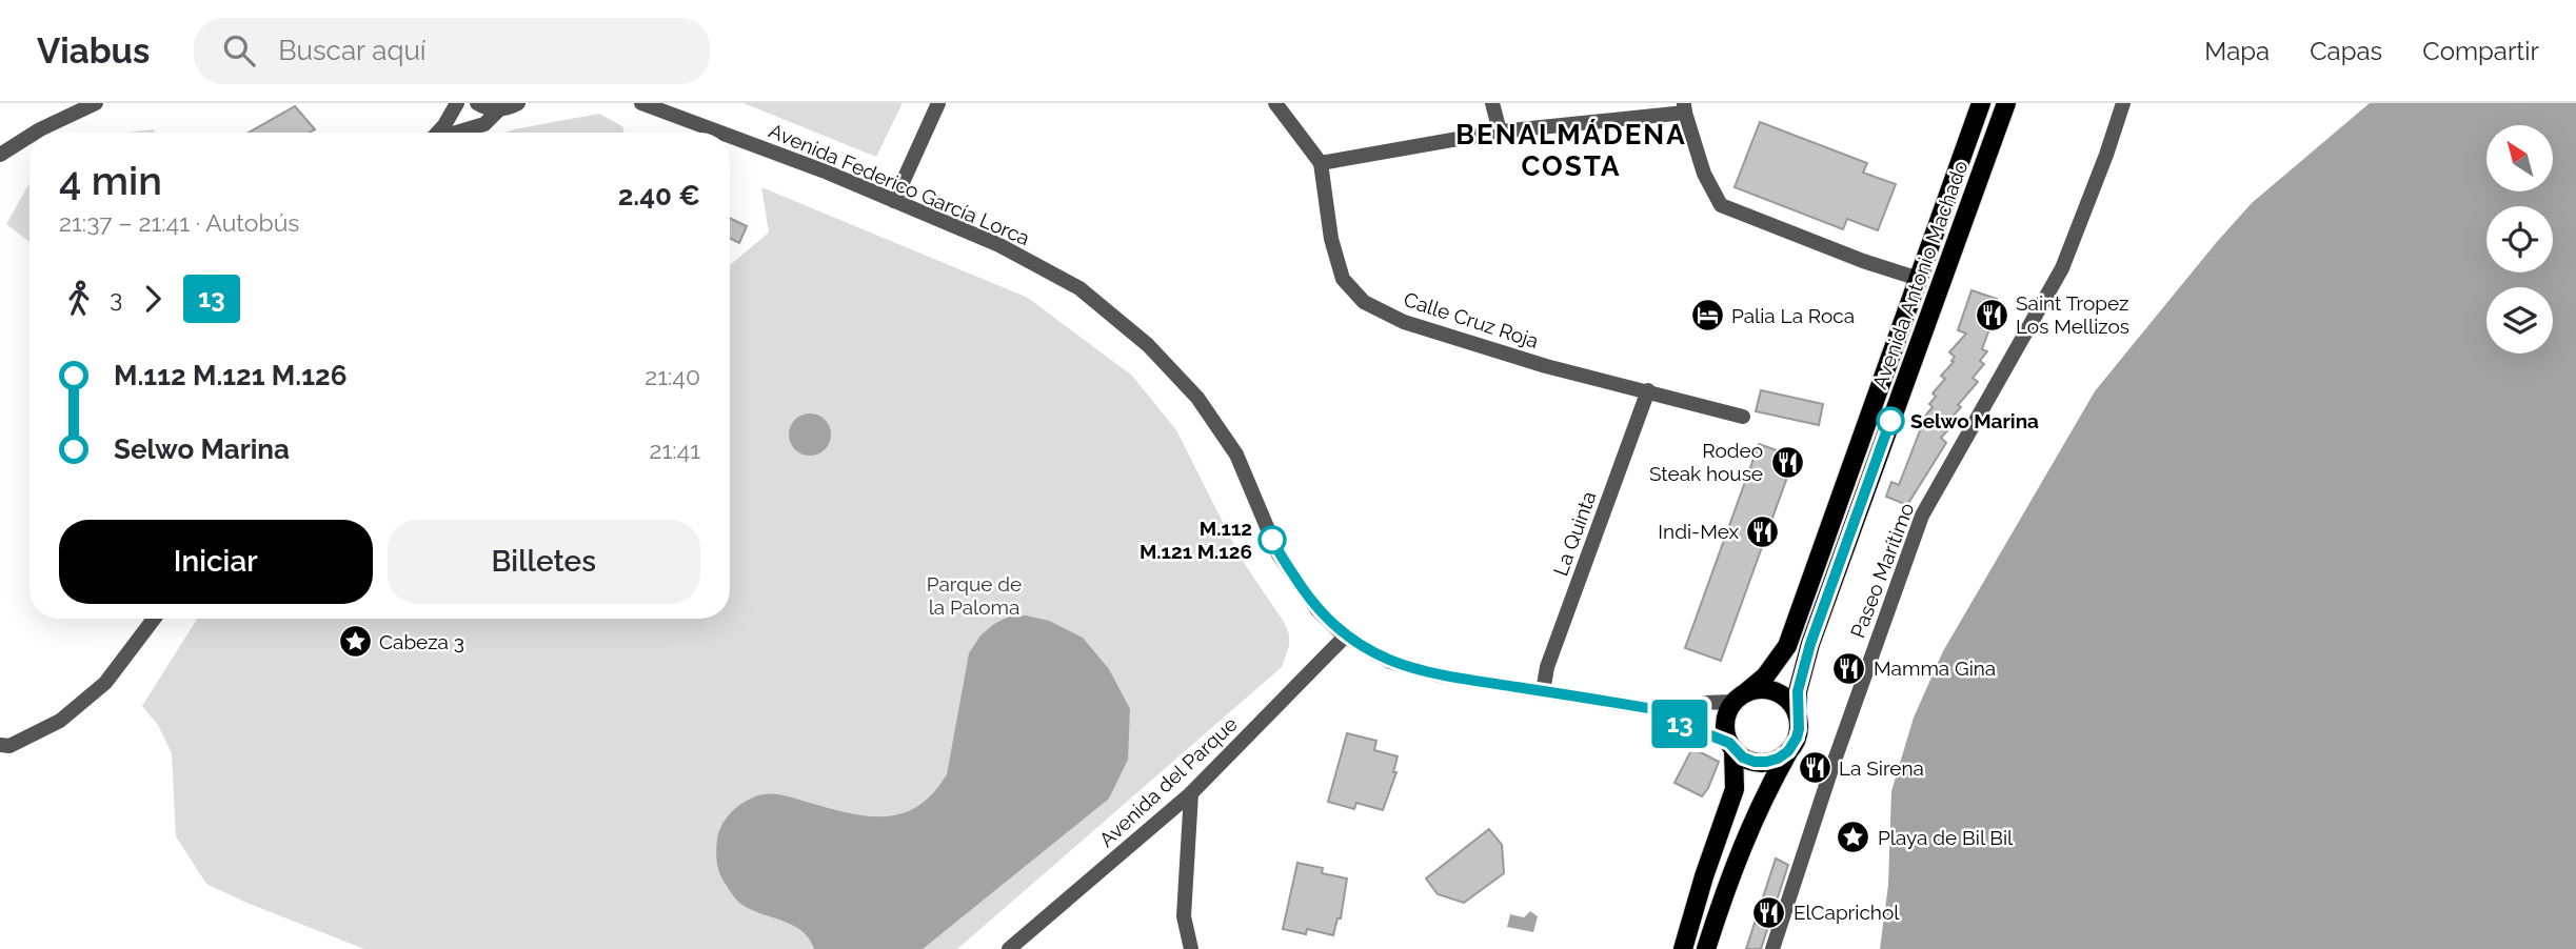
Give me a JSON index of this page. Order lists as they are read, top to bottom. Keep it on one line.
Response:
{"streets":{"main road":["Avenida Antonio Machado"],"street":["Avenida Federico García Lorca","Calle Cruz Roja","La Quinta","Paseo Marítimo","Avenida del Parque"]},"crossings":[["Avenida Federico García Lorca","La Quinta"],["Avenida Federico García Lorca","Avenida del Parque"],["Calle Cruz Roja","La Quinta"]],"districts":["BENALMÁDENA COSTA"],"parks":["Parque de la Paloma"],"places":{"restaurant":["Saint Tropez Los Mellizos","Rodeo Steak house","Indi-Mex","Mamma Gina","La Sirena","ElCaprichol"],"hotel":["Palia La Roca"],"other":["Selwo Marina","M.112 M.121 M.126"],"place":["Cabeza 3","Playa de Bil Bil"]},"lines":["bus line 13"],"north":"top left","page":{"header":"Viabus","search":"Buscar aquí","nav":["Mapa","Capas","Compartir"],"on_map":"13","heading":["4 min","21:37 – 21:41 · Autobús","2.40 €"],"legs":["3","13"],"list":[{"name":"M.112 M.121 M.126","value":"21:40"},{"name":"Selwo Marina","value":"21:41"}],"buttons":["Iniciar","Billetes"]}}
